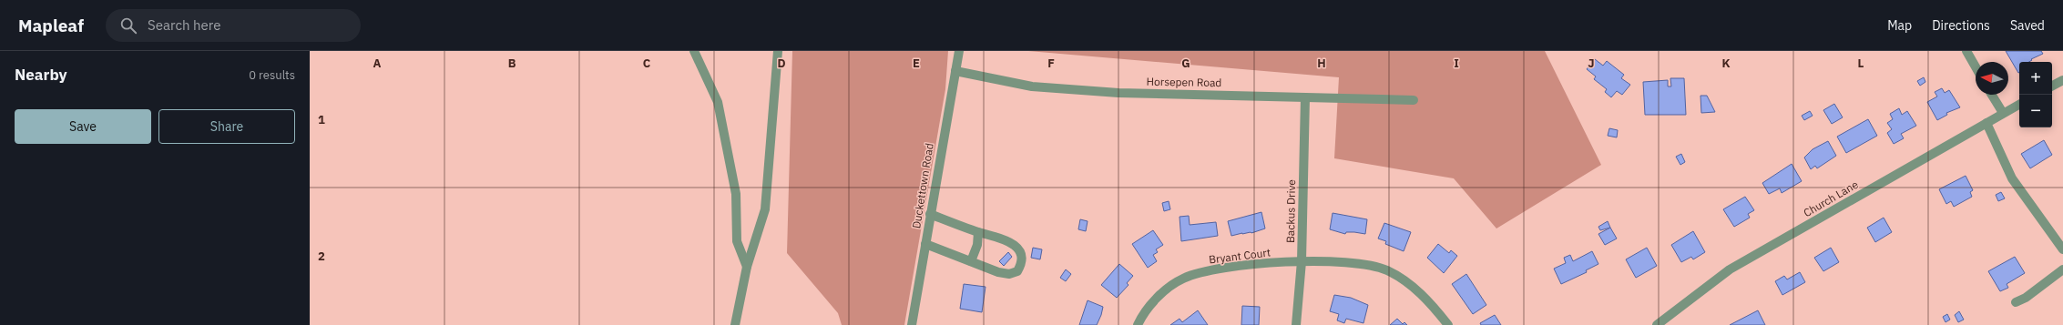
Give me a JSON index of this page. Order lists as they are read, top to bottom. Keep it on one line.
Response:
{"streets":{"street":["Horsepen Road","Duckettown Road","Church Lane","Backus Drive","Bryant Court"]},"crossings":[["Horsepen Road","Duckettown Road"],["Horsepen Road","Backus Drive"],["Backus Drive","Bryant Court"]],"north":"left","page":{"header":"Mapleaf","search":"Search here","nav":["Map","Directions","Saved"],"heading":["Nearby","0 results"],"map_buttons":["+","−"],"buttons":["Save","Share"]},"grid":{"columns":["A","B","C","D","E","F","G","H","I","J","K","L"],"rows":["1","2"]}}
